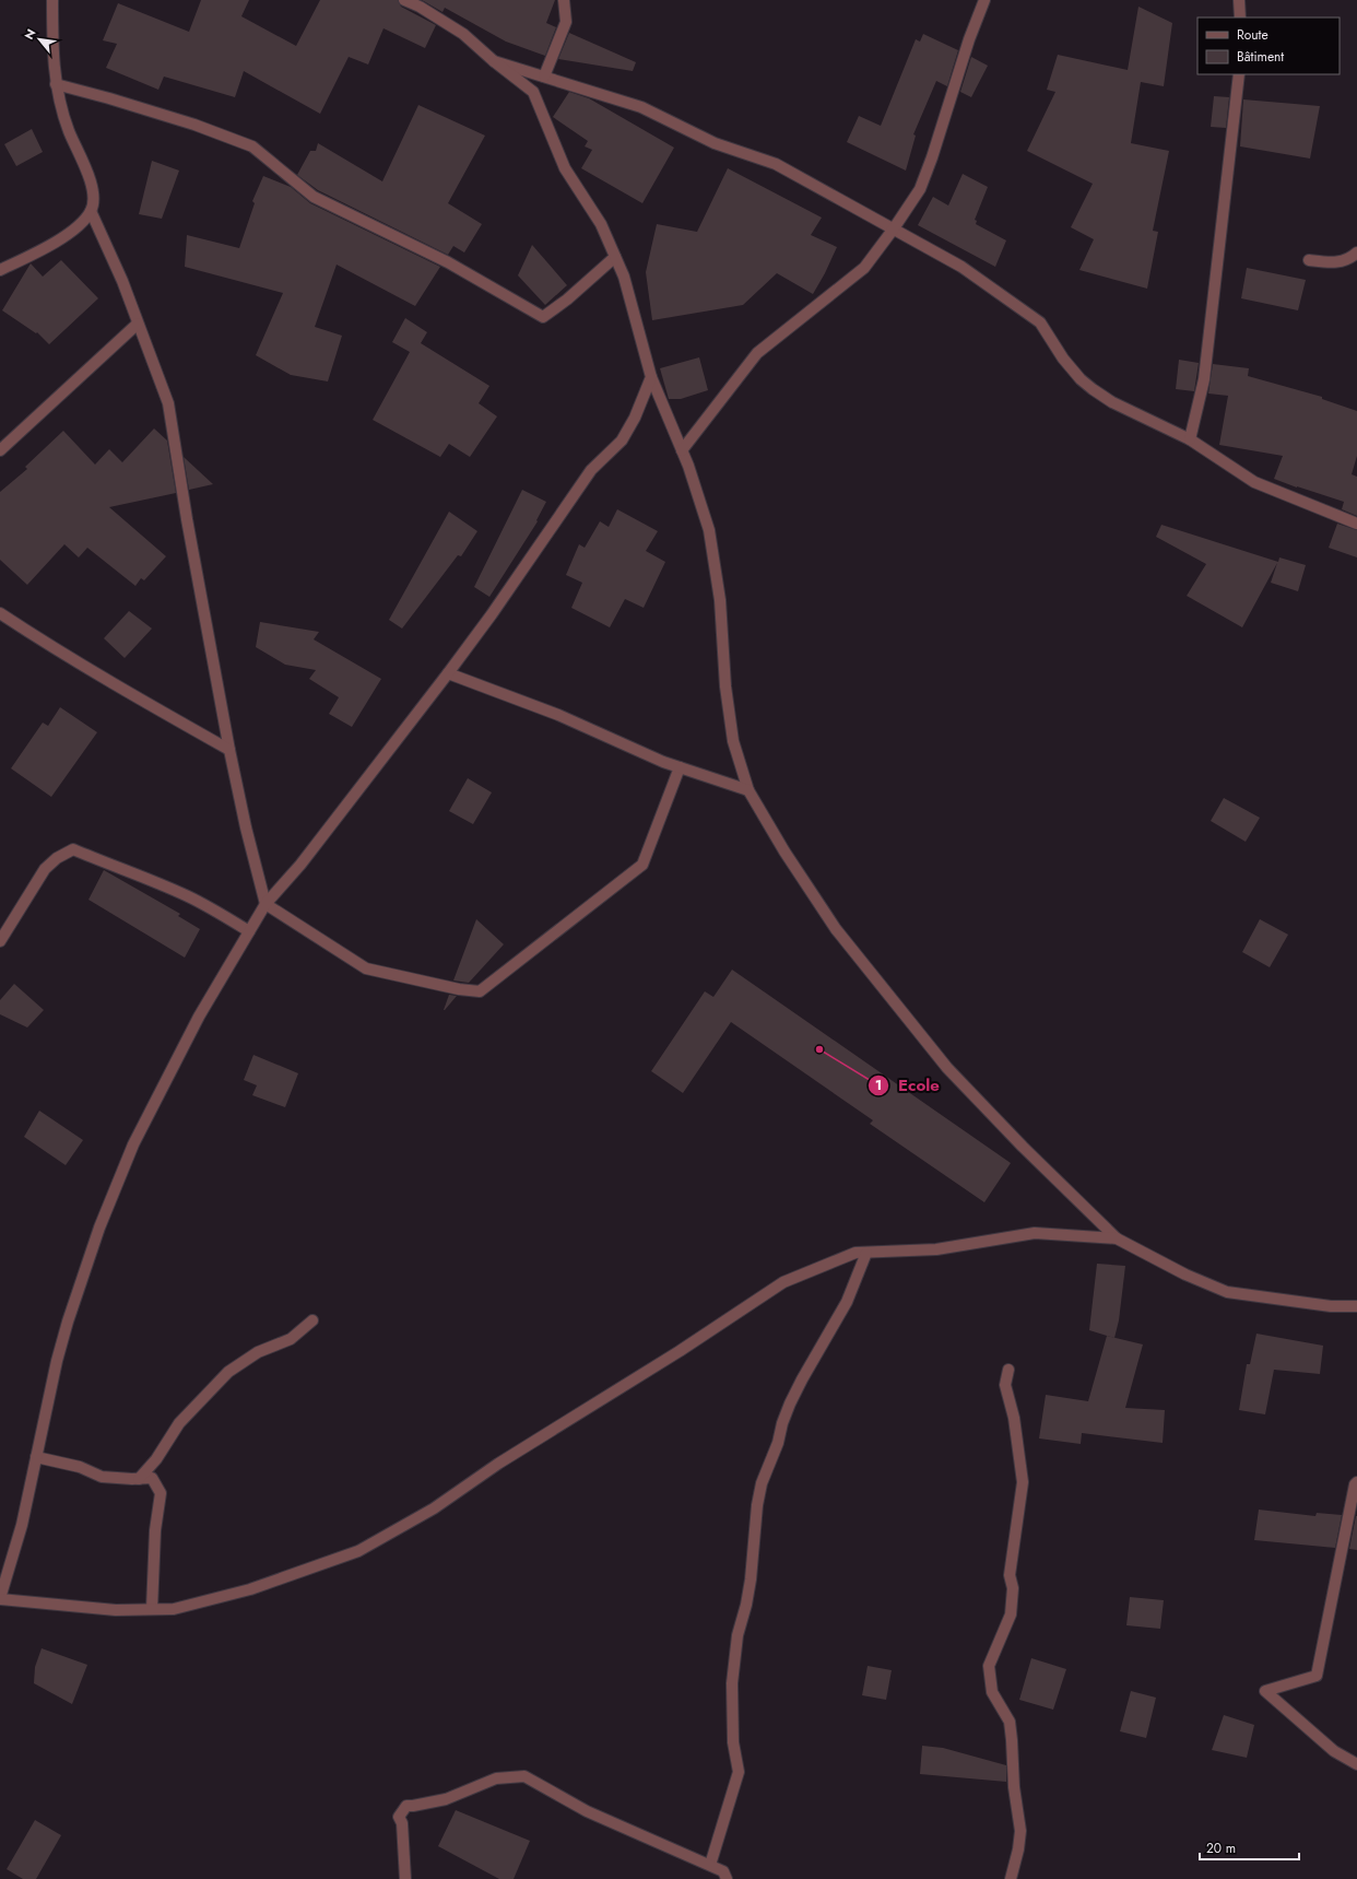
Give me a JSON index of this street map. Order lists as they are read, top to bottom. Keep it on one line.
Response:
{"places":["Ecole"],"legend":["Route","Bâtiment"],"scale_bar":"20 m","north":"top left"}
